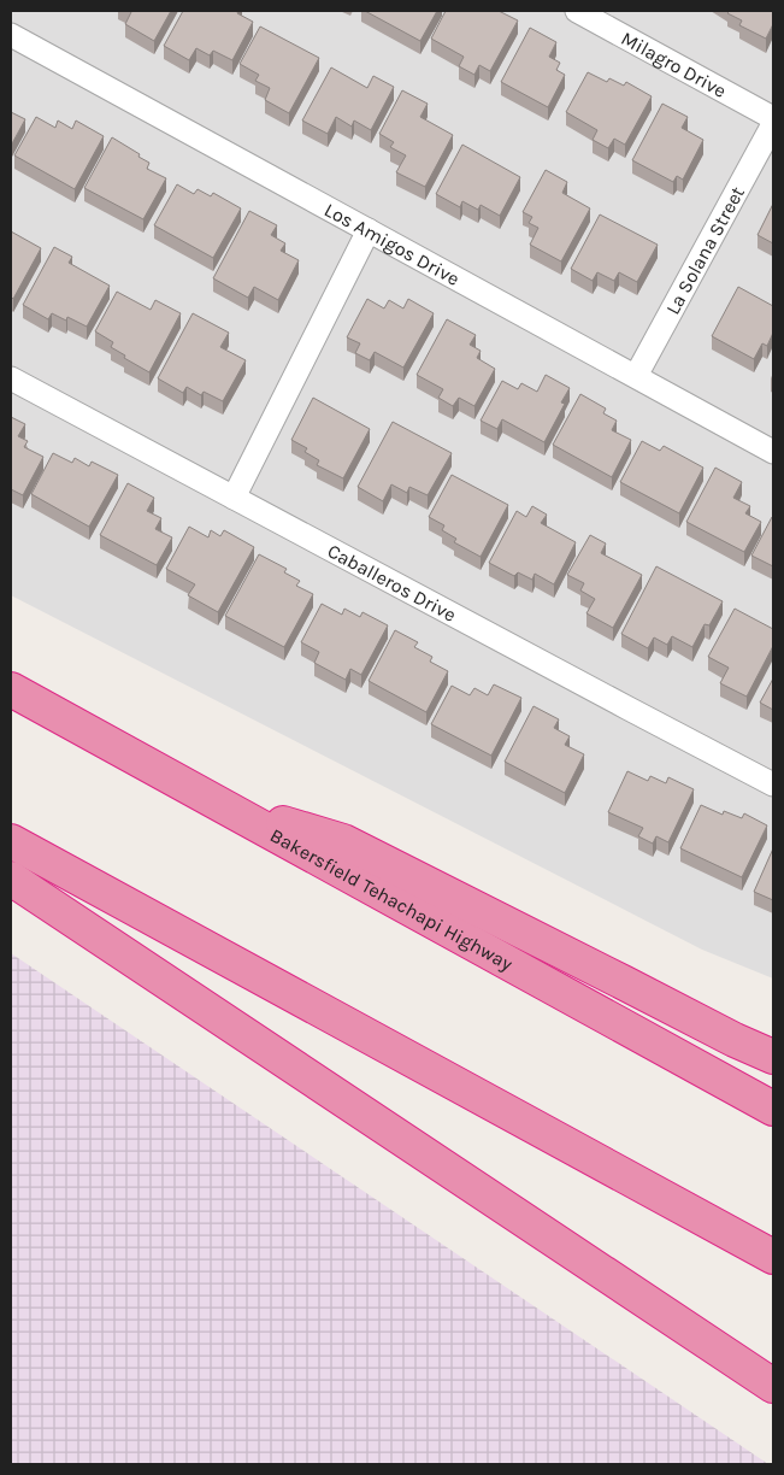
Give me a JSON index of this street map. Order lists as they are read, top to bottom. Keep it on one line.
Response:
{"streets":{"highway":["Bakersfield Tehachapi Highway"],"street":["Milagro Drive","Los Amigos Drive","La Solana Street","Caballeros Drive"]},"crossings":[["Los Amigos Drive","La Solana Street"]]}
